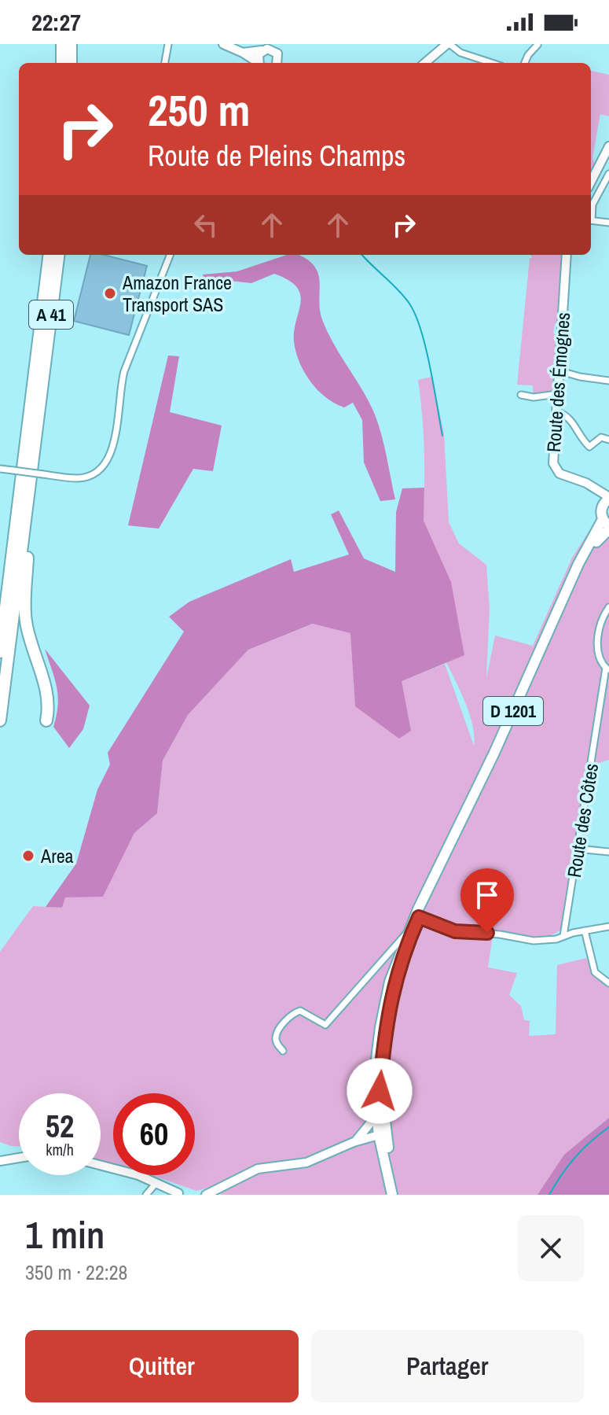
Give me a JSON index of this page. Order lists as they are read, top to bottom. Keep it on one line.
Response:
{"streets":{"highway":["A 41"],"main road":["D 1201"],"street":["Route des Émognes","Route des Côtes"]},"places":["Amazon France Transport SAS","Area"],"page":{"status":"22:27","turn":["250 m","Route de Pleins Champs"],"speed":"52 km/h","limit":"60","heading":["1 min","350 m · 22:28"],"buttons":["Quitter","Partager"]}}
